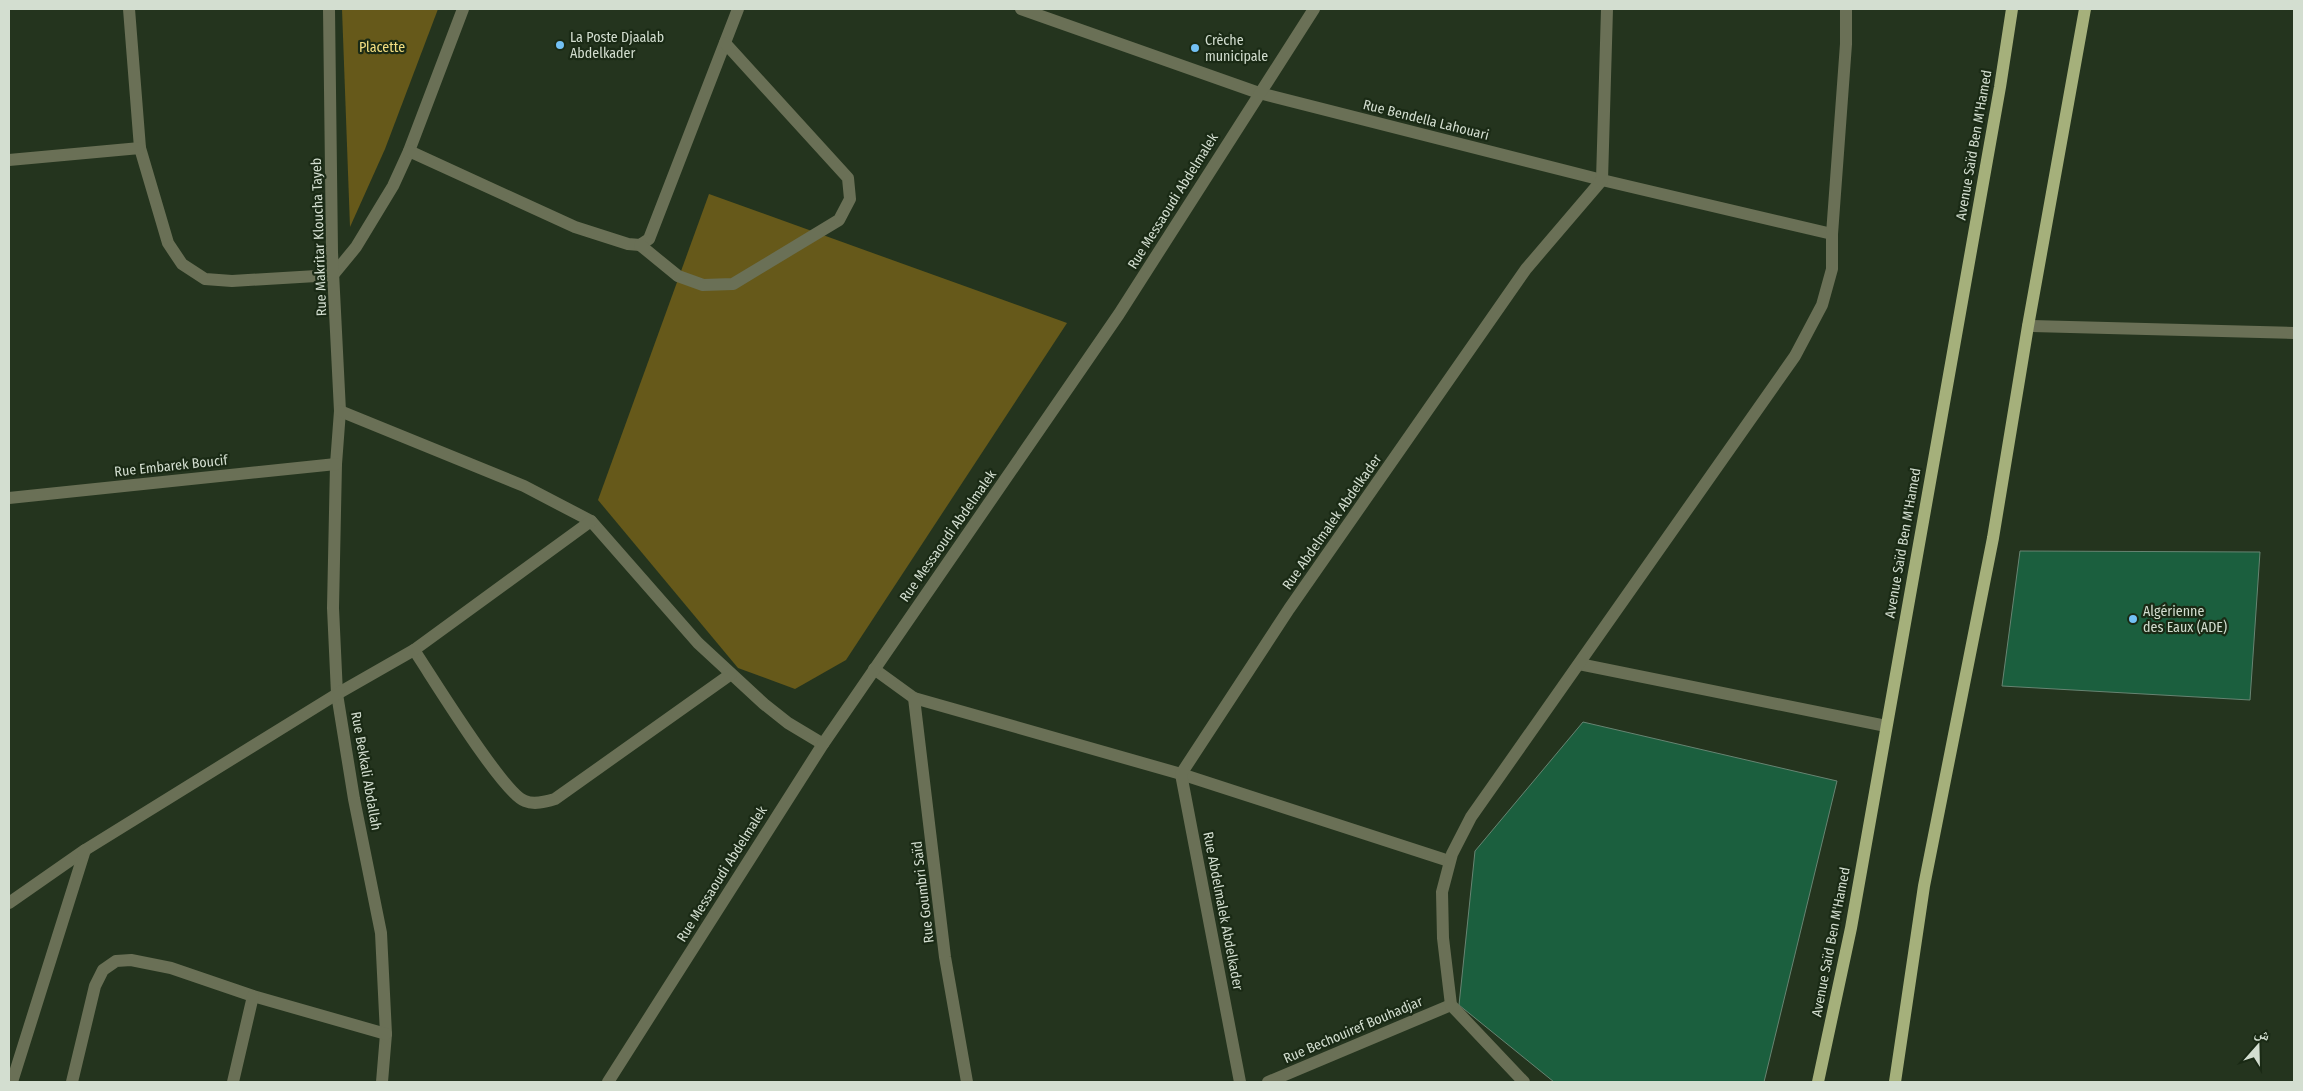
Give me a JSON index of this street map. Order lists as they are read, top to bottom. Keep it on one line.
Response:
{"streets":{"main road":["Avenue Saïd Ben M'Hamed"],"street":["Rue Bendella Lahouari","Rue Messaoudi Abdelmalek","Rue Makritar Kloucha Tayeb","Rue Embarek Boucif","Rue Abdelmalek Abdelkader","Rue Bekkali Abdallah","Rue Goumbri Saïd","Rue Bechouiref Bouhadjar"]},"crossings":[["Rue Bendella Lahouari","Rue Messaoudi Abdelmalek"],["Rue Bendella Lahouari","Rue Abdelmalek Abdelkader"],["Rue Makritar Kloucha Tayeb","Rue Embarek Boucif"],["Rue Makritar Kloucha Tayeb","Rue Bekkali Abdallah"],["Rue Embarek Boucif","Rue Bekkali Abdallah"]],"parks":["Placette"],"places":["La Poste Djaalab Abdelkader","Crèche municipale","Algérienne des Eaux (ADE)"],"north":"top"}
